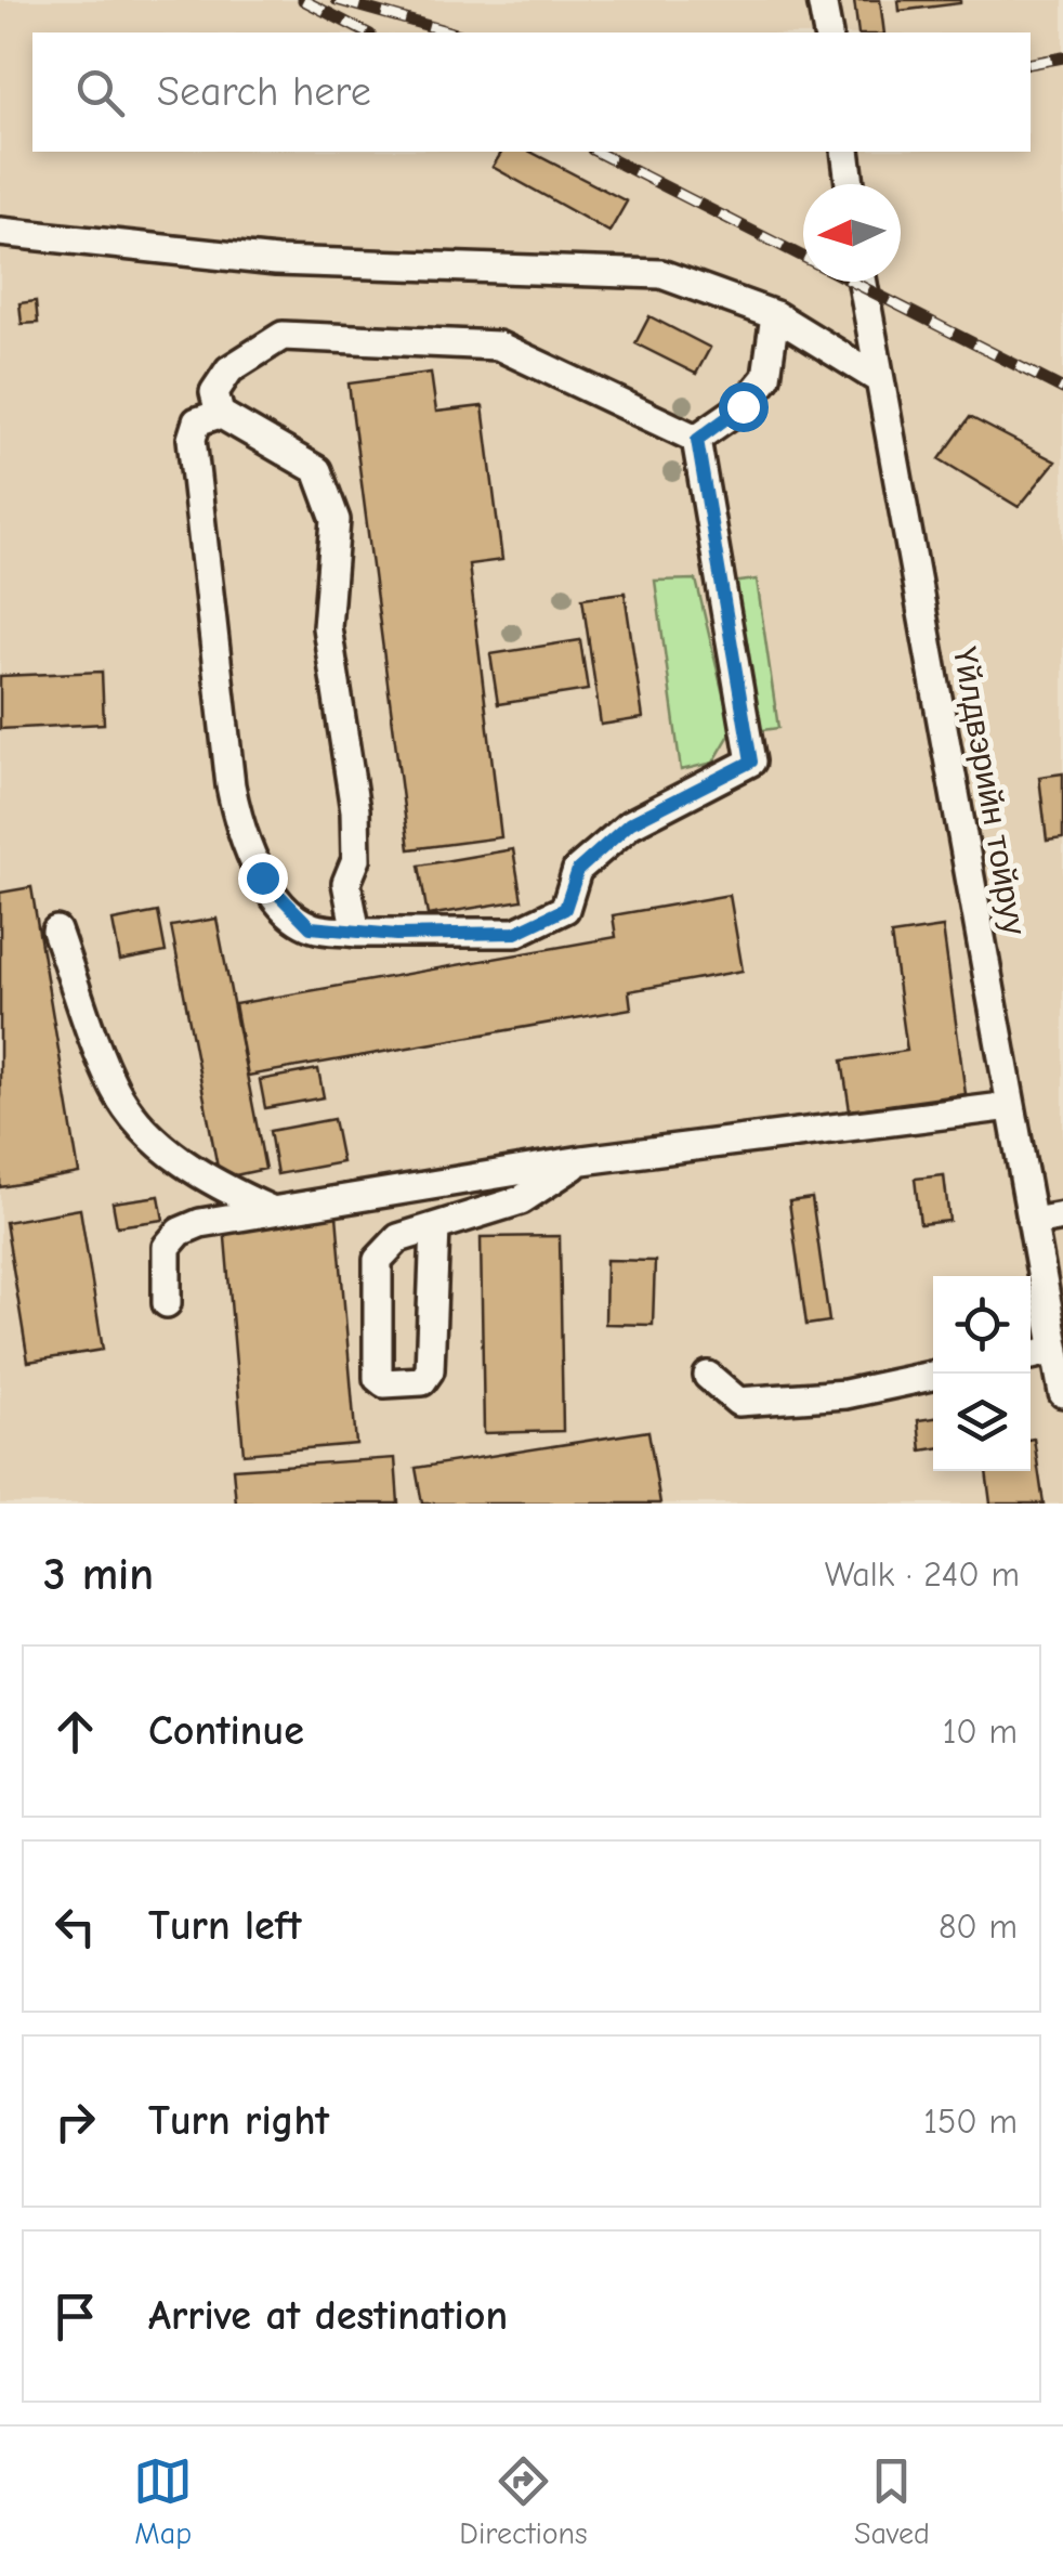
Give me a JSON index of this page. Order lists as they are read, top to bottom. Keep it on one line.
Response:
{"streets":{"lane":["Үйлдвэрийн тойруу"]},"north":"left","page":{"search":"Search here","heading":["3 min","Walk · 240 m"],"list":[["Continue","10 m"],["Turn left","80 m"],["Turn right","150 m"],"Arrive at destination"],"nav":["Map","Directions","Saved"]}}
